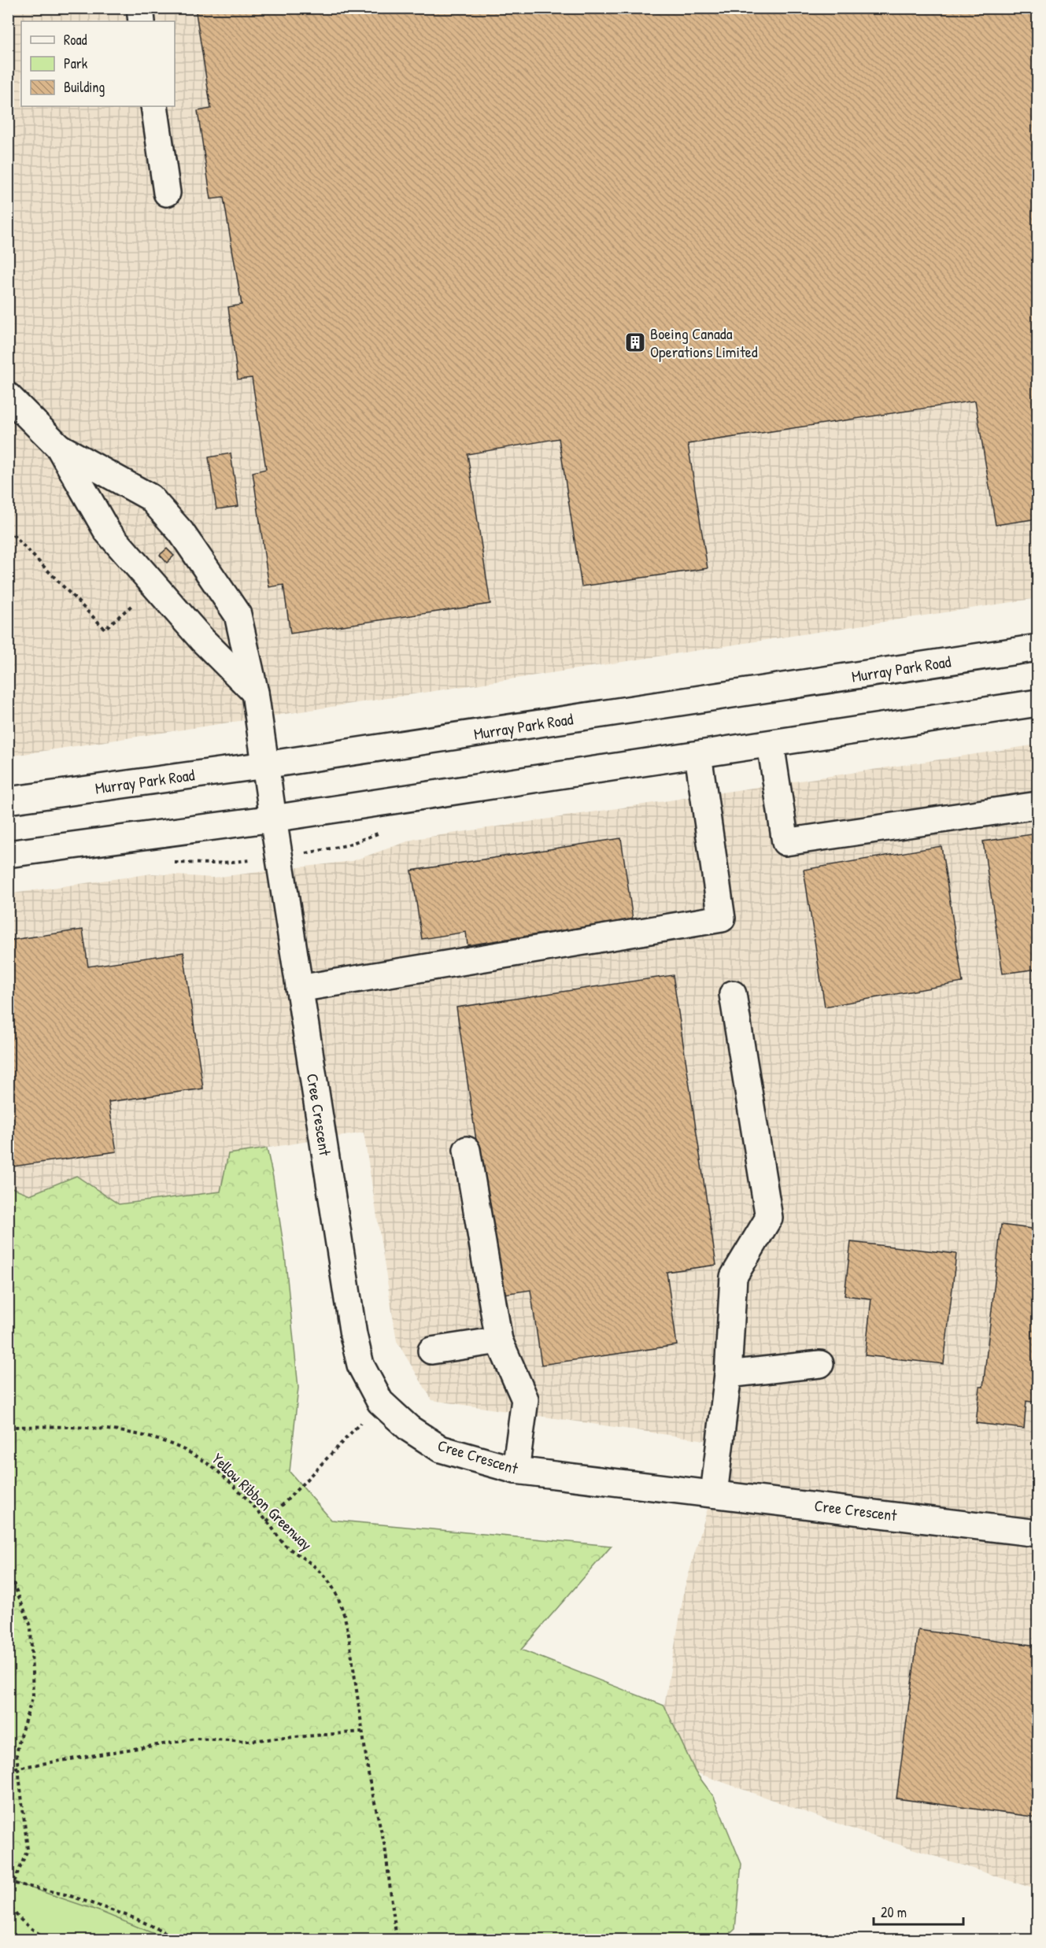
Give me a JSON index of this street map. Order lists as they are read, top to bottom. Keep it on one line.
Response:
{"streets":{"street":["Murray Park Road","Cree Crescent"],"path":["Yellow Ribbon Greenway"]},"crossings":[["Murray Park Road","Cree Crescent"]],"places":{"building":["Boeing Canada Operations Limited"]},"legend":["Road","Park","Building"],"scale_bar":"20 m"}
